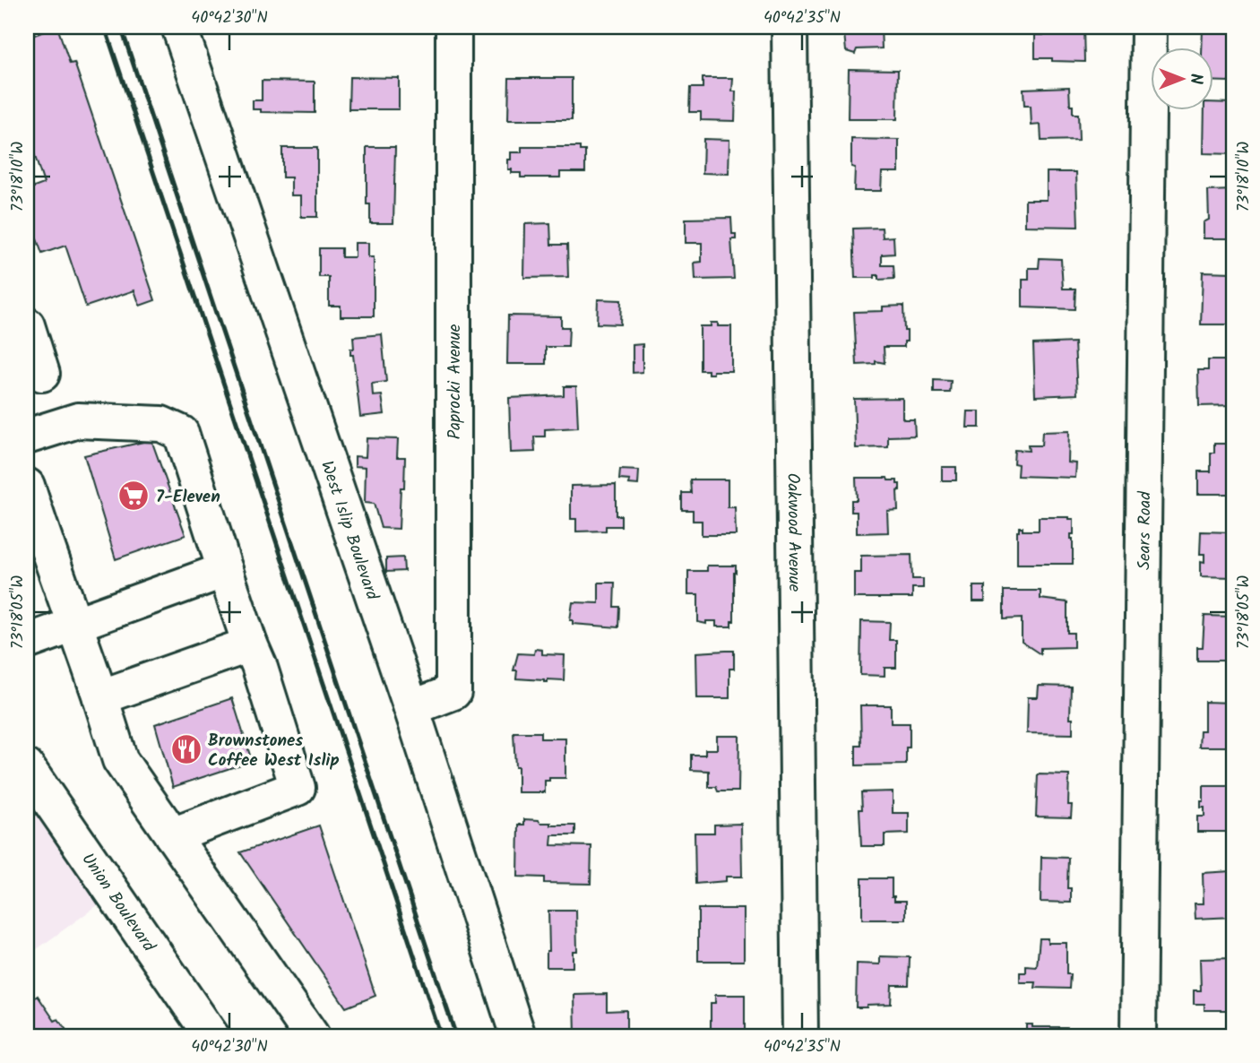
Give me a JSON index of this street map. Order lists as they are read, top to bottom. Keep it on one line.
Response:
{"streets":{"street":["Paprocki Avenue","West Islip Boulevard","Oakwood Avenue","Sears Road","Union Boulevard"]},"crossings":[["Paprocki Avenue","West Islip Boulevard"]],"places":{"supermarket":["7-Eleven"],"restaurant":["Brownstones Coffee West Islip"]},"north":"right","coordinates":["40°42'30\"N","40°42'35\"N","73°18'10\"W","73°18'05\"W"]}
